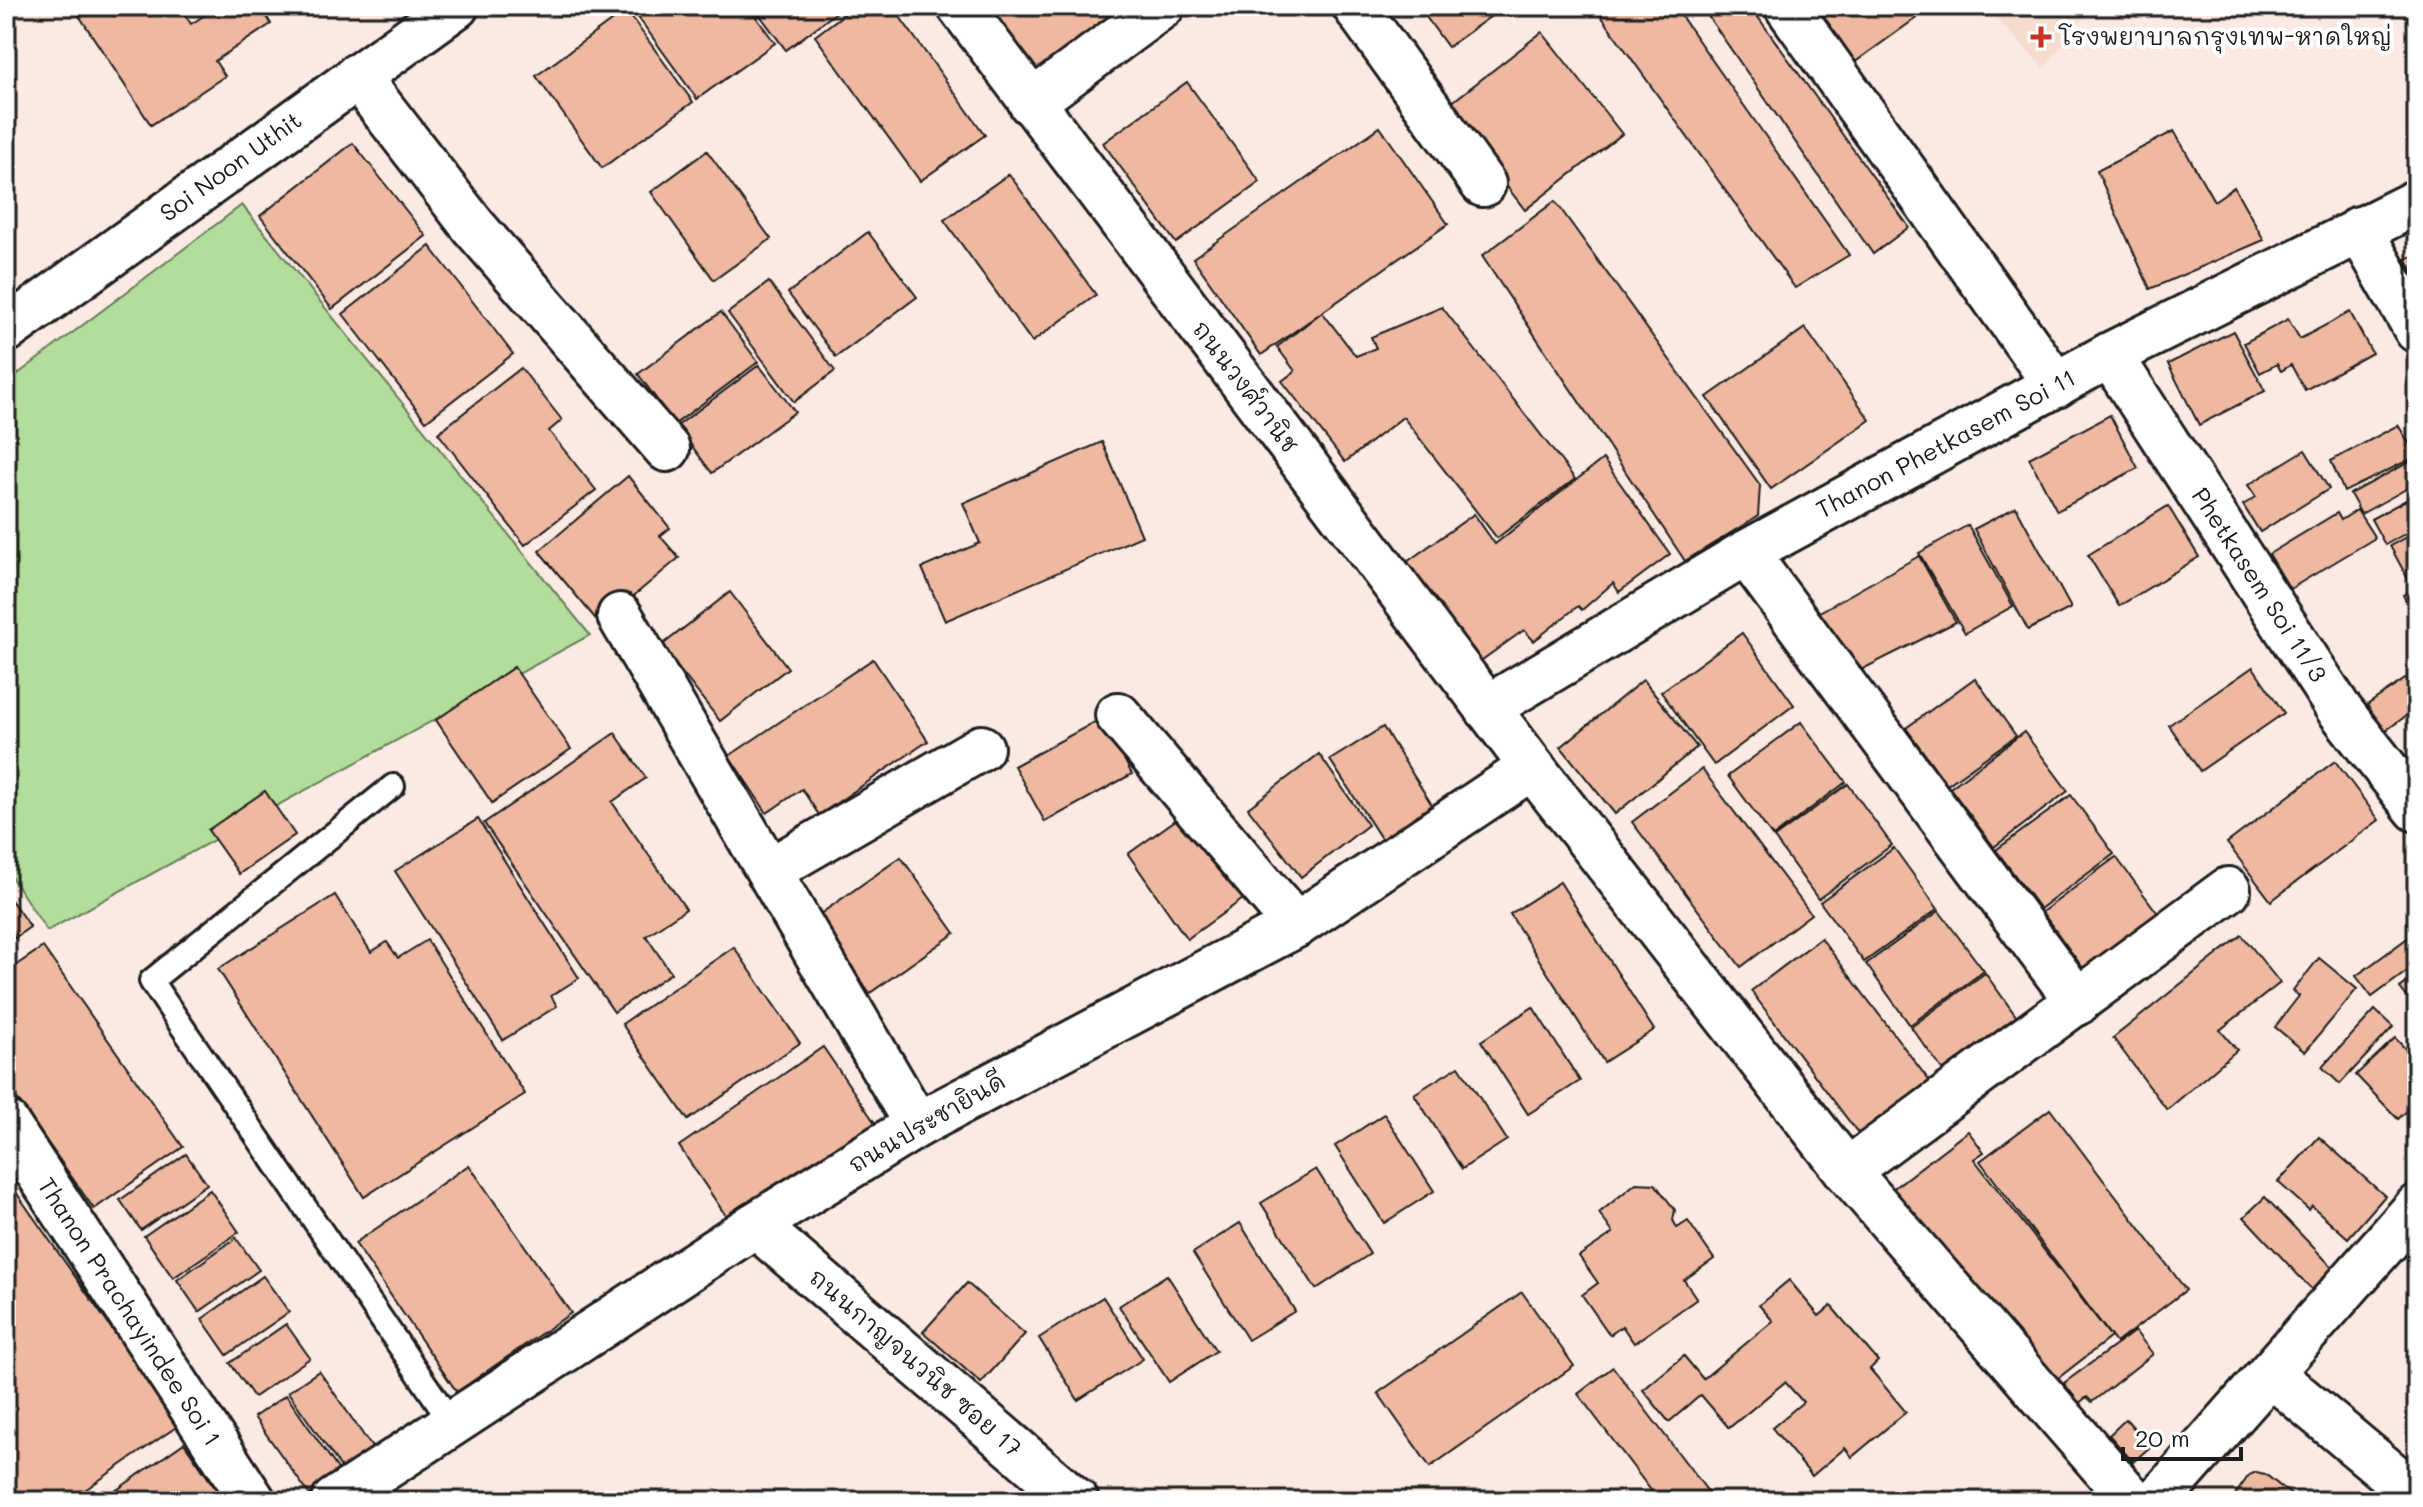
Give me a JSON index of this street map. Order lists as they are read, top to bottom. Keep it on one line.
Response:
{"streets":{"street":["Soi Noon Uthit","ถนนวงศ์วานิช","Thanon Phetkasem Soi 11","Phetkasem Soi 11/3","ถนนประชายินดี","Thanon Prachayindee Soi 1","ถนนกาญจนวนิช ซอย 17"]},"crossings":[["ถนนวงศ์วานิช","Thanon Phetkasem Soi 11"],["ถนนวงศ์วานิช","ถนนประชายินดี"],["Thanon Phetkasem Soi 11","Phetkasem Soi 11/3"],["ถนนประชายินดี","ถนนกาญจนวนิช ซอย 17"]],"places":{"health":["โรงพยาบาลกรุงเทพ-หาดใหญ่"]},"scale_bar":"20 m"}
